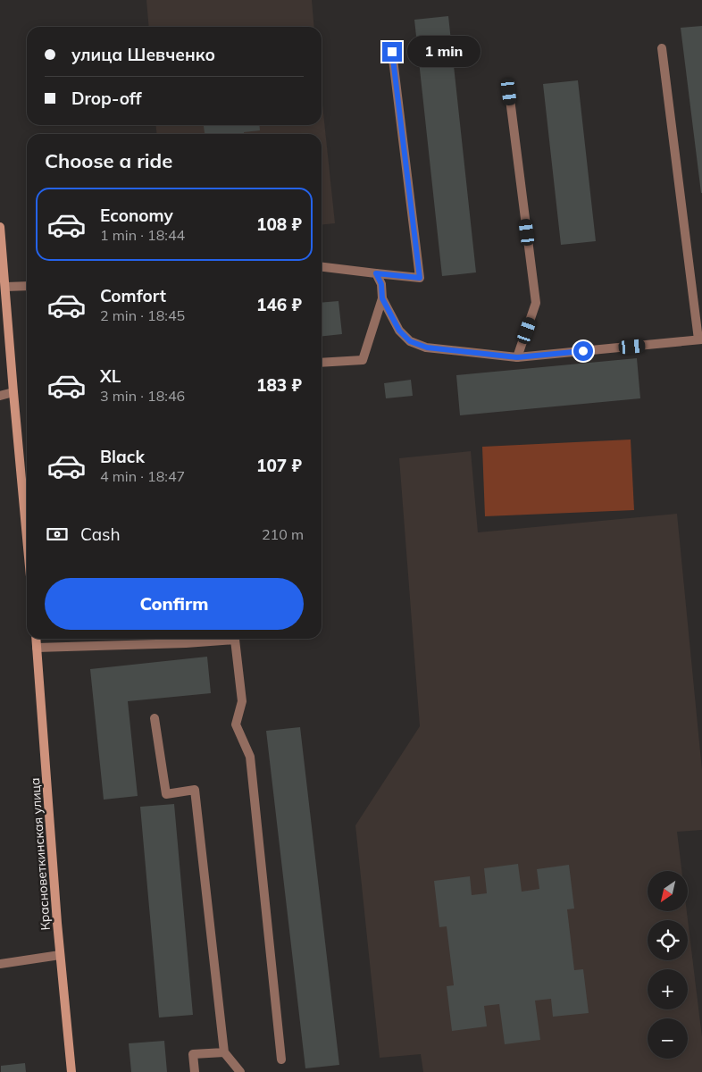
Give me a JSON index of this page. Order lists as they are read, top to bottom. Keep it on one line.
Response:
{"streets":{"main road":["Красноветкинская улица"]},"north":"bottom left","page":{"banner":["улица Шевченко","Drop-off"],"bubble":"1 min","heading":"Choose a ride","list":[{"name":"Economy","note":"1 min · 18:44","value":"108 ₽"},{"name":"Comfort","note":"2 min · 18:45","value":"146 ₽"},{"name":"XL","note":"3 min · 18:46","value":"183 ₽"},{"name":"Black","note":"4 min · 18:47","value":"107 ₽"}],"pay":["Cash","210 m"],"buttons":"Confirm","map_buttons":["+","−"]}}
